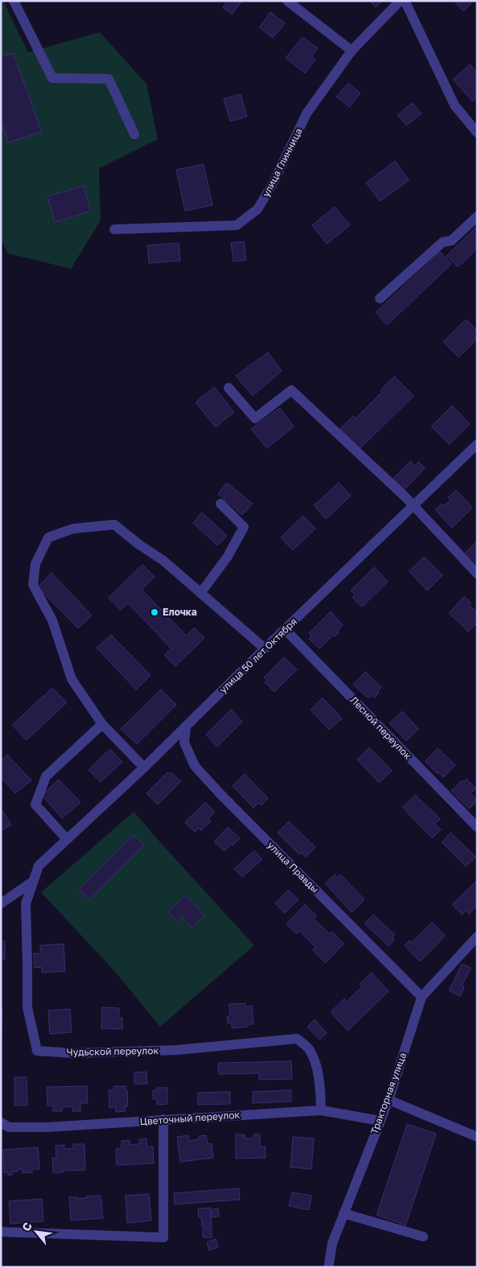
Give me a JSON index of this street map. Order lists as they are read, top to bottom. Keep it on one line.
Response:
{"streets":{"street":["улица Глинница","улица 50 лет Октября","Лесной переулок","улица Правды","Чудьской переулок","Тракторная улица","Цветочный переулок"]},"crossings":[["улица 50 лет Октября","Лесной переулок"],["улица 50 лет Октября","улица Правды"],["улица 50 лет Октября","Чудьской переулок"],["улица Правды","Тракторная улица"],["Чудьской переулок","Цветочный переулок"],["Тракторная улица","Цветочный переулок"]],"places":["Елочка"],"north":"top left"}
